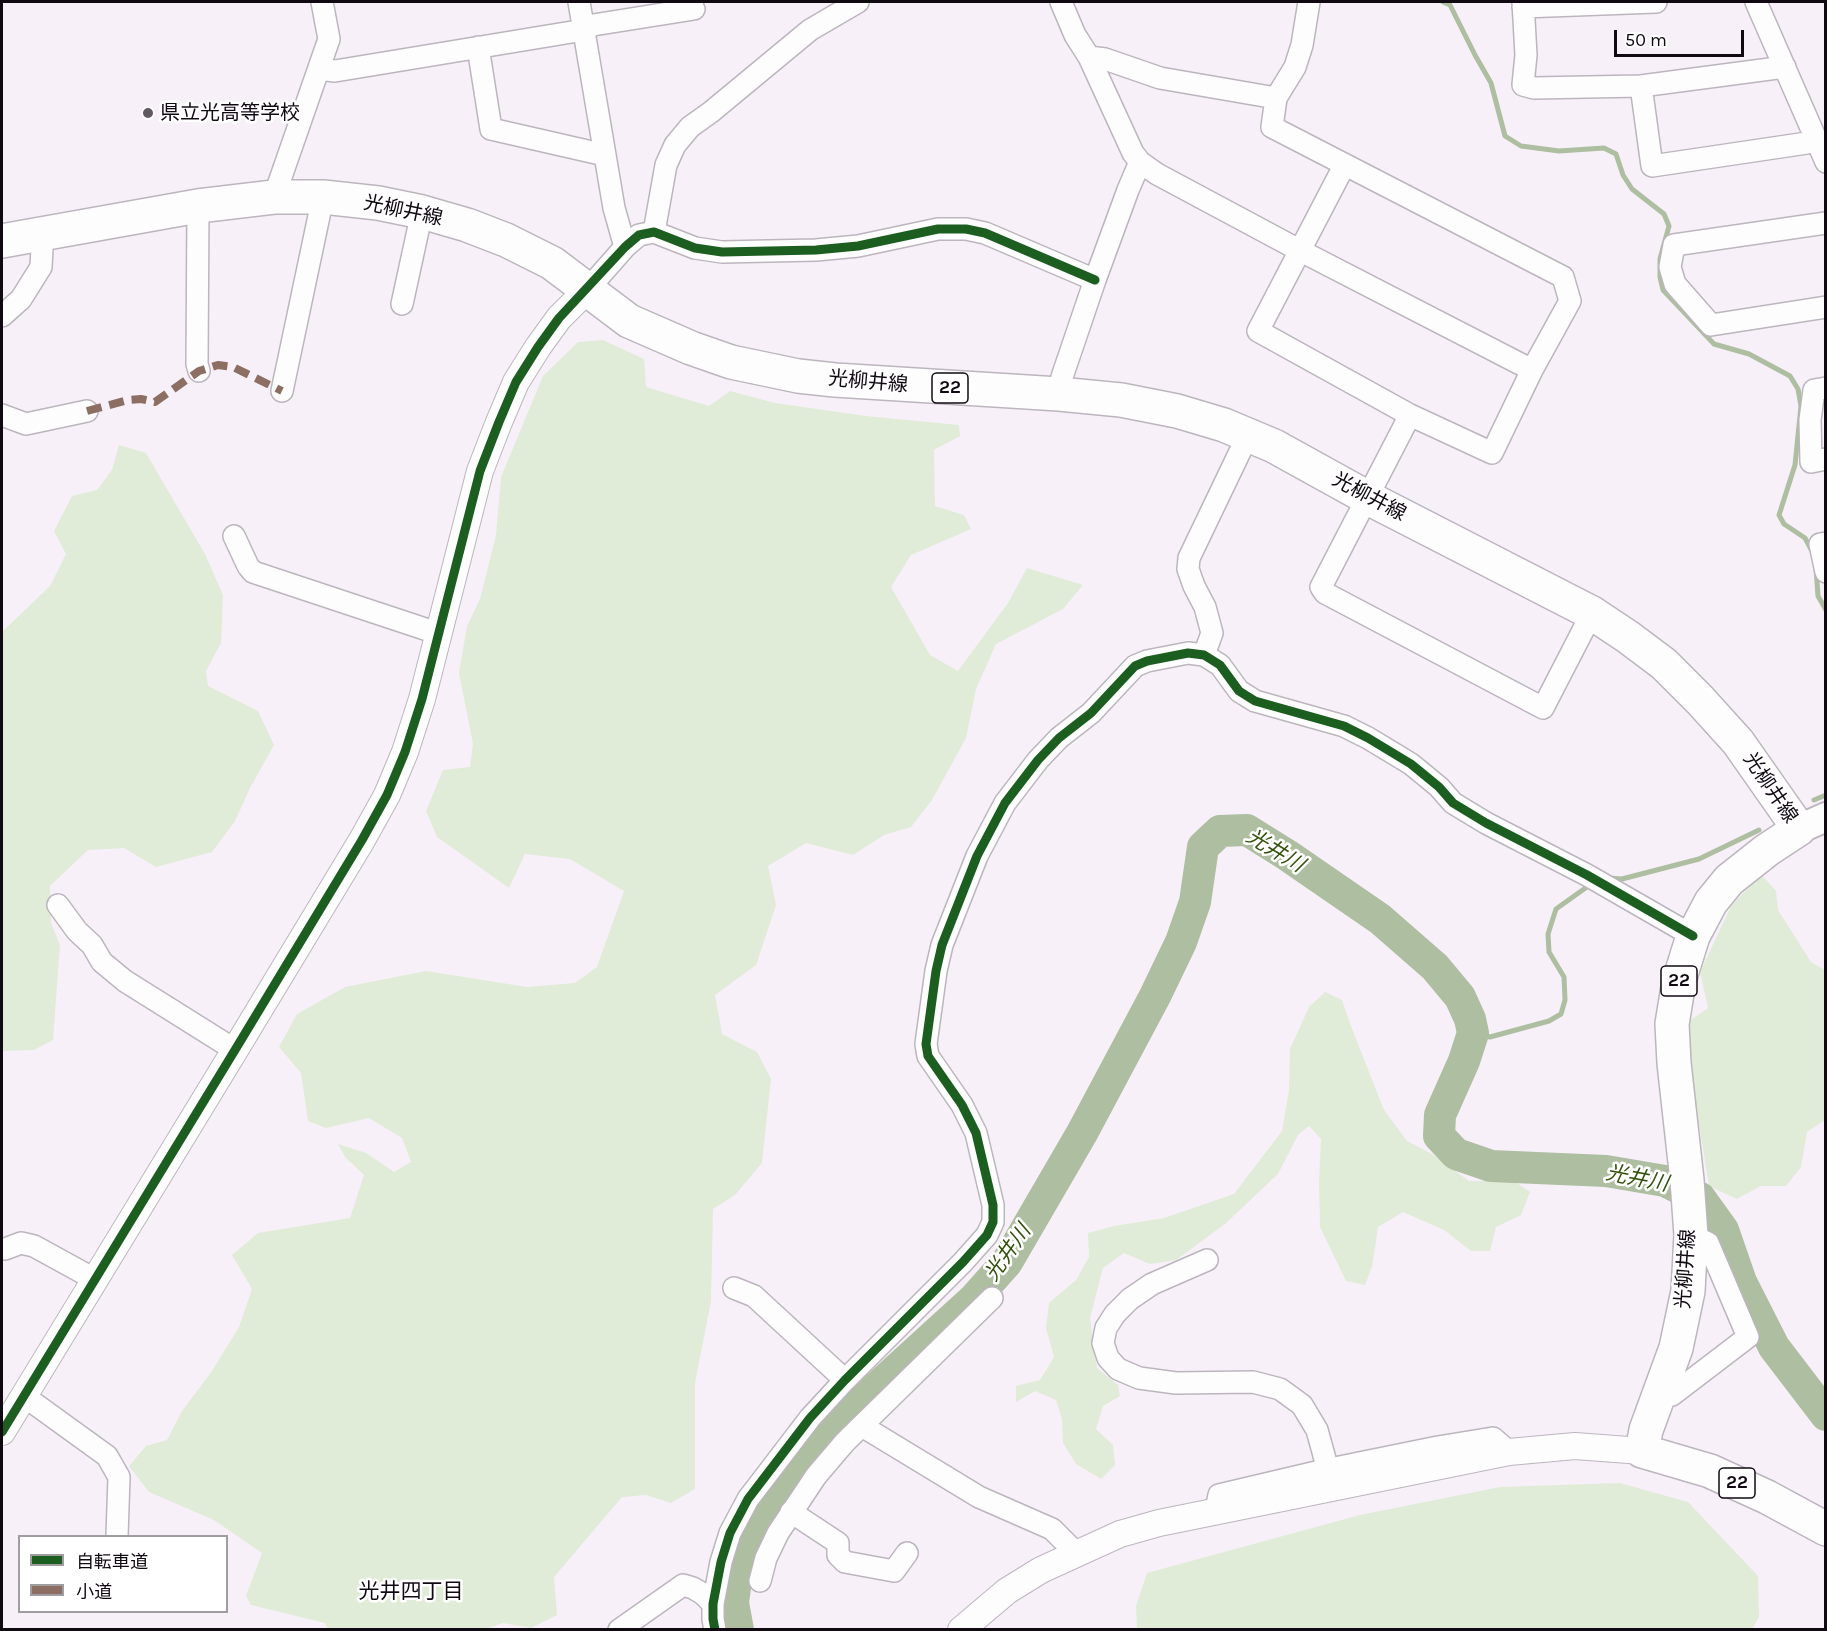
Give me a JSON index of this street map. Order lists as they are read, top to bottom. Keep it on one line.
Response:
{"streets":{"main road":["光柳井線","22"]},"crossings":[["光柳井線","22"]],"districts":["光井四丁目"],"water":["光井川"],"places":["県立光高等学校"],"legend":["自転車道","小道"],"scale_bar":"50 m"}
